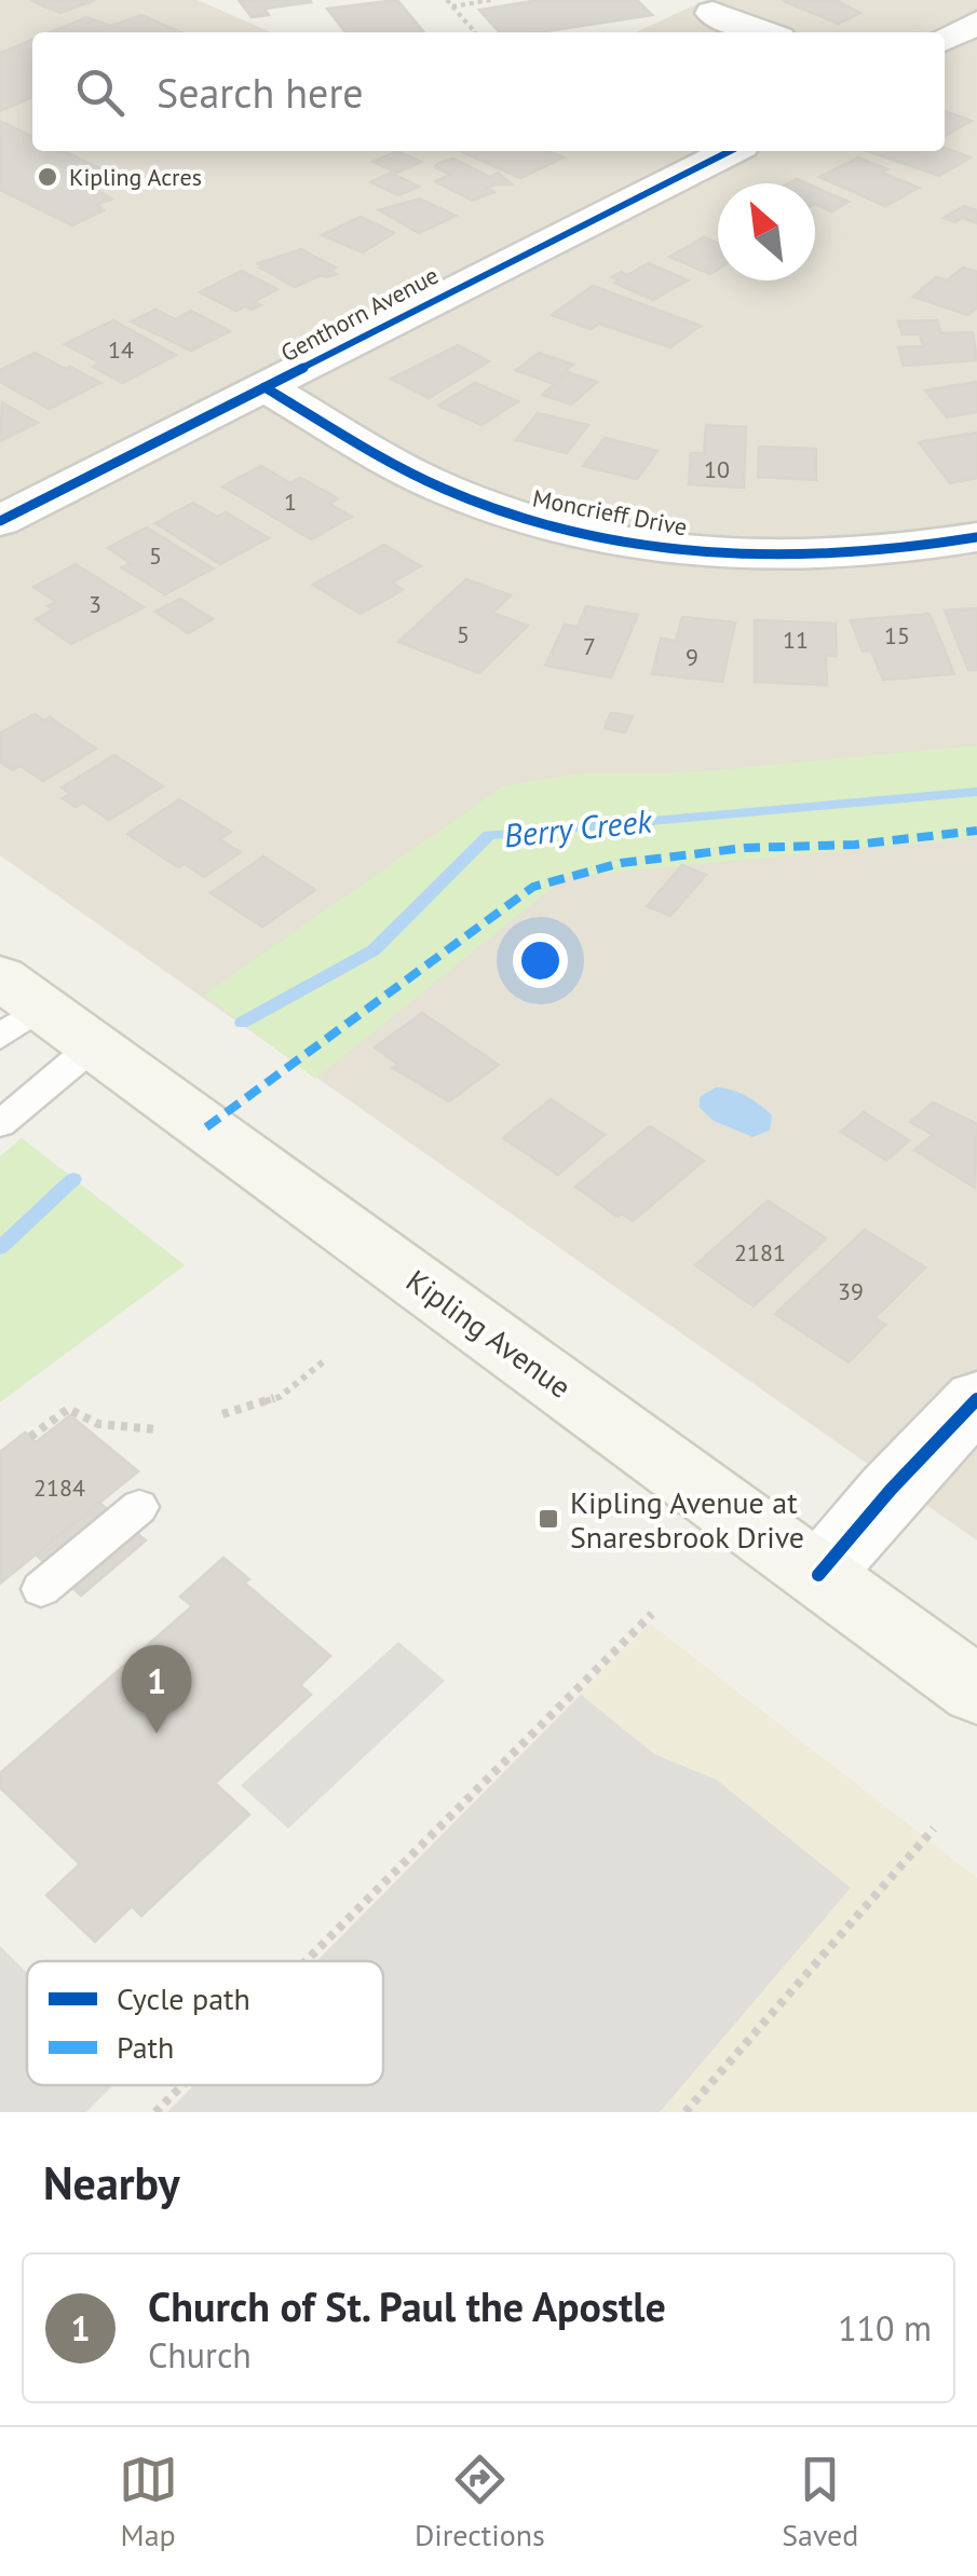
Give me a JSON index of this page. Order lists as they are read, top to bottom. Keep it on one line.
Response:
{"streets":{"main road":["Kipling Avenue"],"street":["Genthorn Avenue","Moncrieff Drive"]},"crossings":[["Genthorn Avenue","Moncrieff Drive"]],"water":["Berry Creek"],"places":{"other":["Kipling Acres"],"transit":["Kipling Avenue at Snaresbrook Drive"]},"house_numbers":["14","10","1","5","3","5","15","11","7","9","2181","39","2184"],"legend":["Cycle path","Path"],"north":"top left","page":{"search":"Search here","pins":"1","heading":"Nearby","list":[{"mark":"1","name":"Church of St. Paul the Apostle","note":"Church","value":"110 m"}],"nav":["Map","Directions","Saved"]}}
